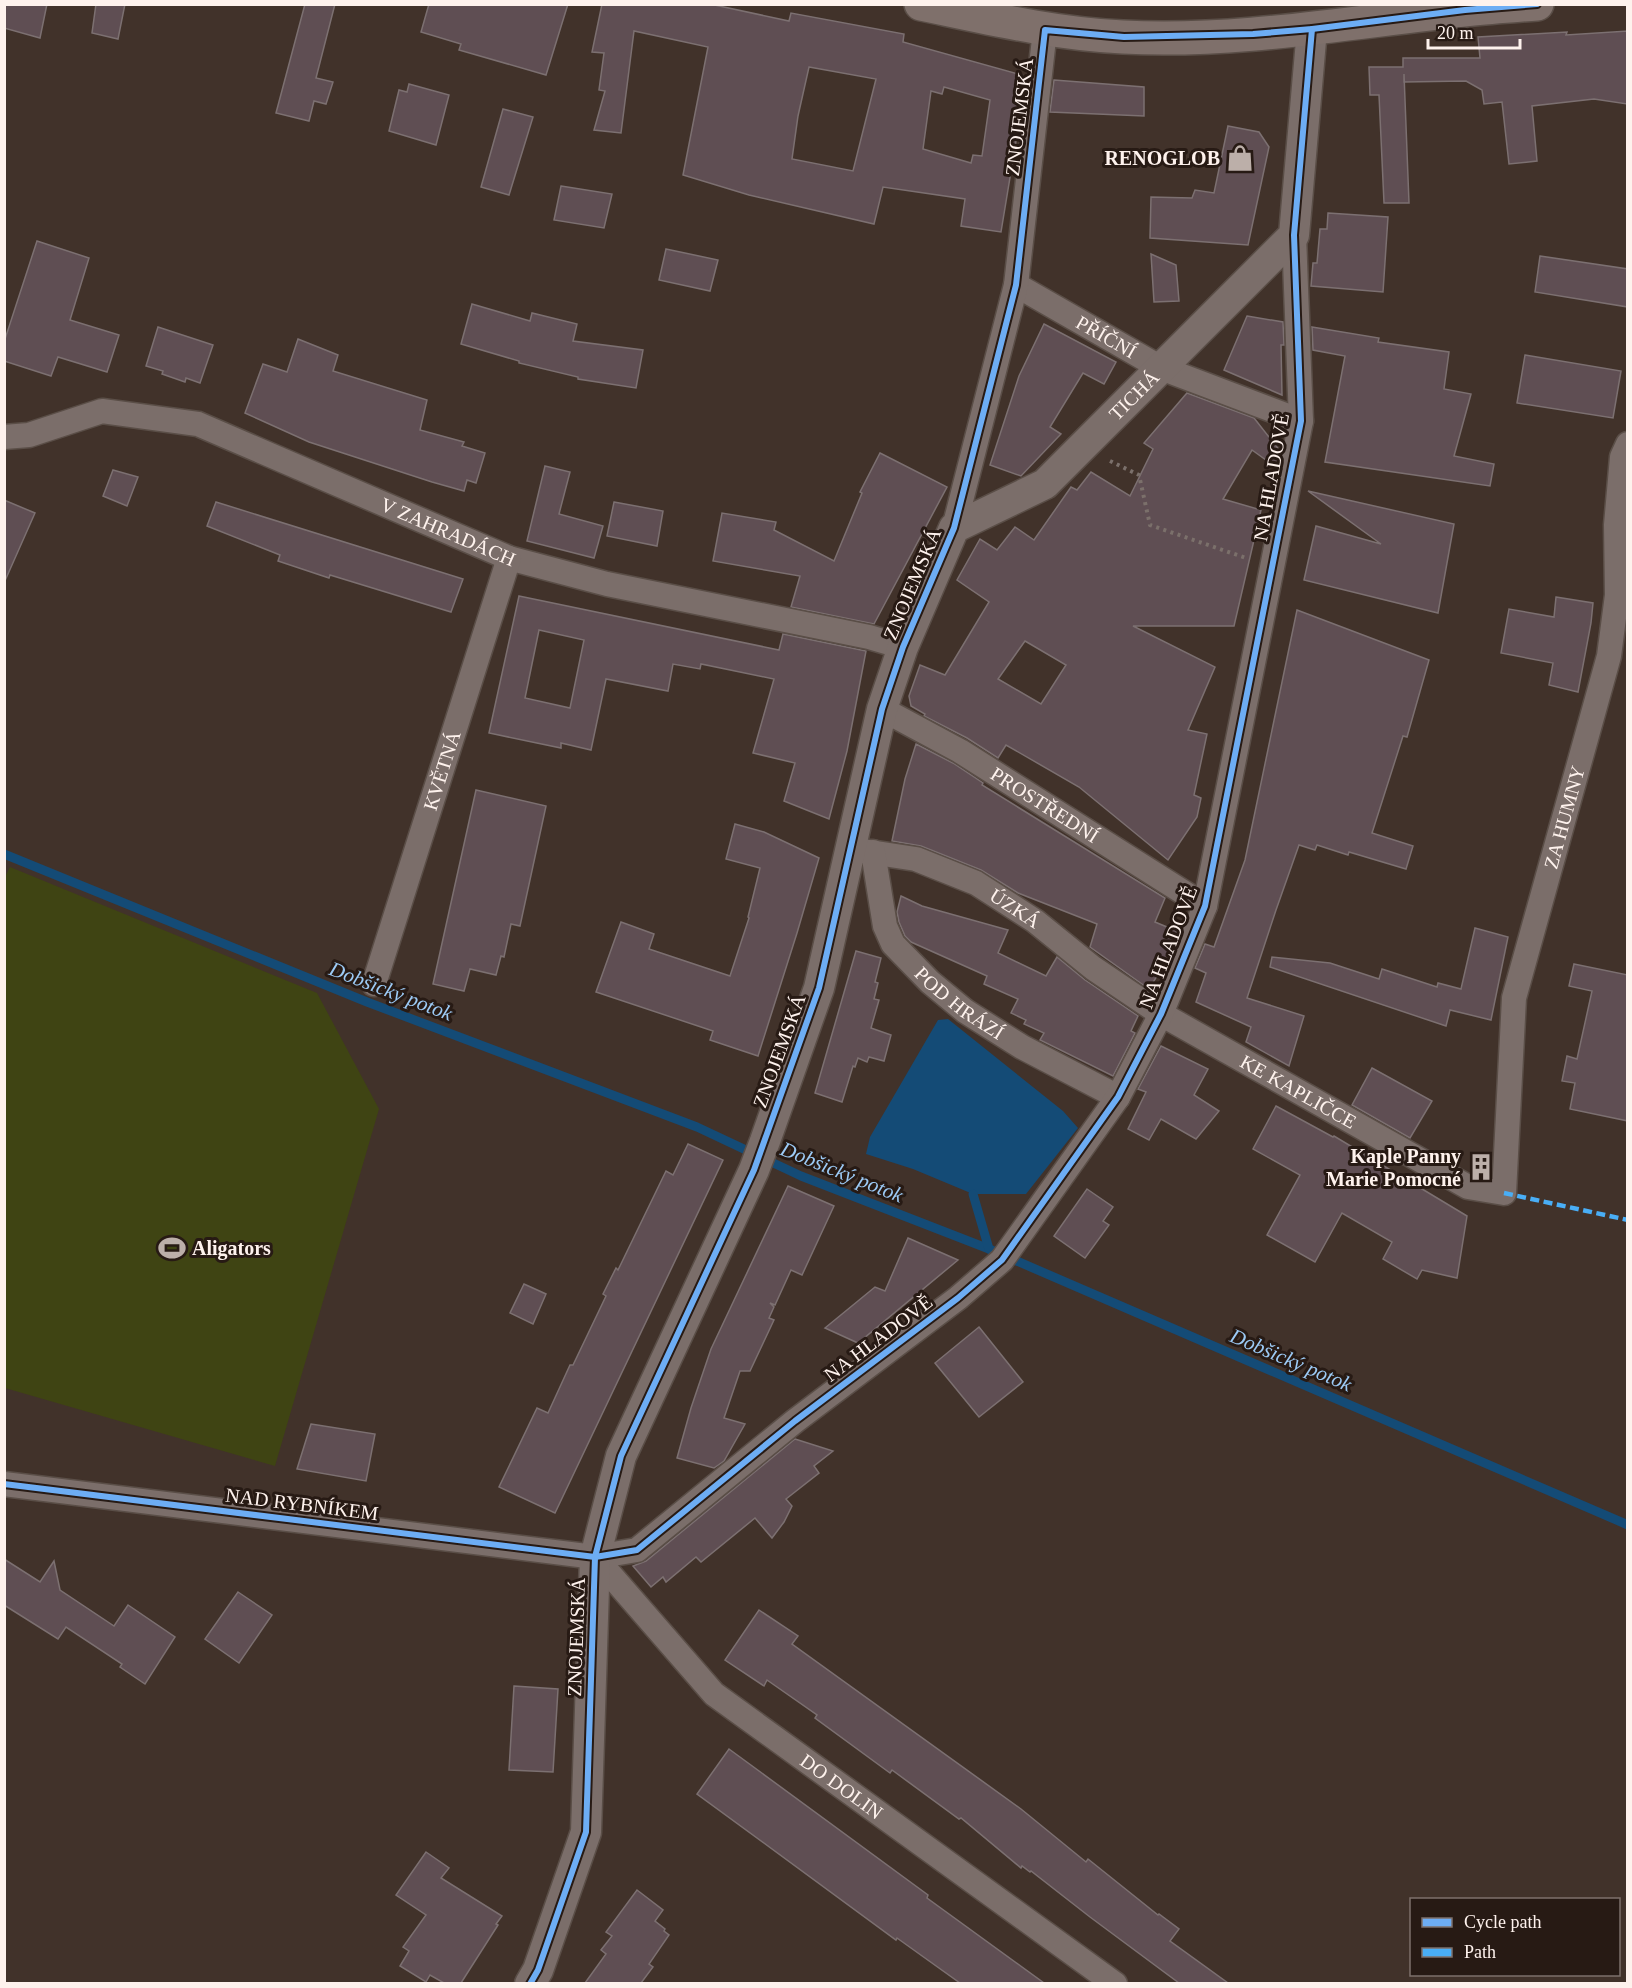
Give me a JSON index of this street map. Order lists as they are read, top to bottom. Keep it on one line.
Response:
{"streets":{"street":["ZNOJEMSKÁ","PŘÍČNÍ","TICHÁ","NA HLADOVĚ","V ZAHRADÁCH","KVĚTNÁ","PROSTŘEDNÍ","ZA HUMNY","ÚZKÁ","POD HRÁZÍ","KE KAPLIČCE","NAD RYBNÍKEM","DO DOLIN"]},"crossings":[["ZNOJEMSKÁ","PŘÍČNÍ"],["ZNOJEMSKÁ","TICHÁ"],["ZNOJEMSKÁ","NA HLADOVĚ"],["ZNOJEMSKÁ","V ZAHRADÁCH"],["ZNOJEMSKÁ","PROSTŘEDNÍ"],["ZNOJEMSKÁ","ÚZKÁ"],["ZNOJEMSKÁ","POD HRÁZÍ"],["ZNOJEMSKÁ","NAD RYBNÍKEM"],["ZNOJEMSKÁ","DO DOLIN"],["PŘÍČNÍ","TICHÁ"],["PŘÍČNÍ","NA HLADOVĚ"],["TICHÁ","NA HLADOVĚ"],["NA HLADOVĚ","PROSTŘEDNÍ"],["NA HLADOVĚ","ÚZKÁ"],["NA HLADOVĚ","POD HRÁZÍ"],["NA HLADOVĚ","KE KAPLIČCE"],["NA HLADOVĚ","NAD RYBNÍKEM"],["NA HLADOVĚ","DO DOLIN"],["V ZAHRADÁCH","KVĚTNÁ"],["ZA HUMNY","KE KAPLIČCE"],["ÚZKÁ","POD HRÁZÍ"],["ÚZKÁ","KE KAPLIČCE"],["NAD RYBNÍKEM","DO DOLIN"]],"water":["Dobšický potok"],"places":{"shop":["RENOGLOB"],"building":["Kaple Panny Marie Pomocné"],"sports":["Aligators"]},"legend":["Cycle path","Path"],"scale_bar":"20 m"}
